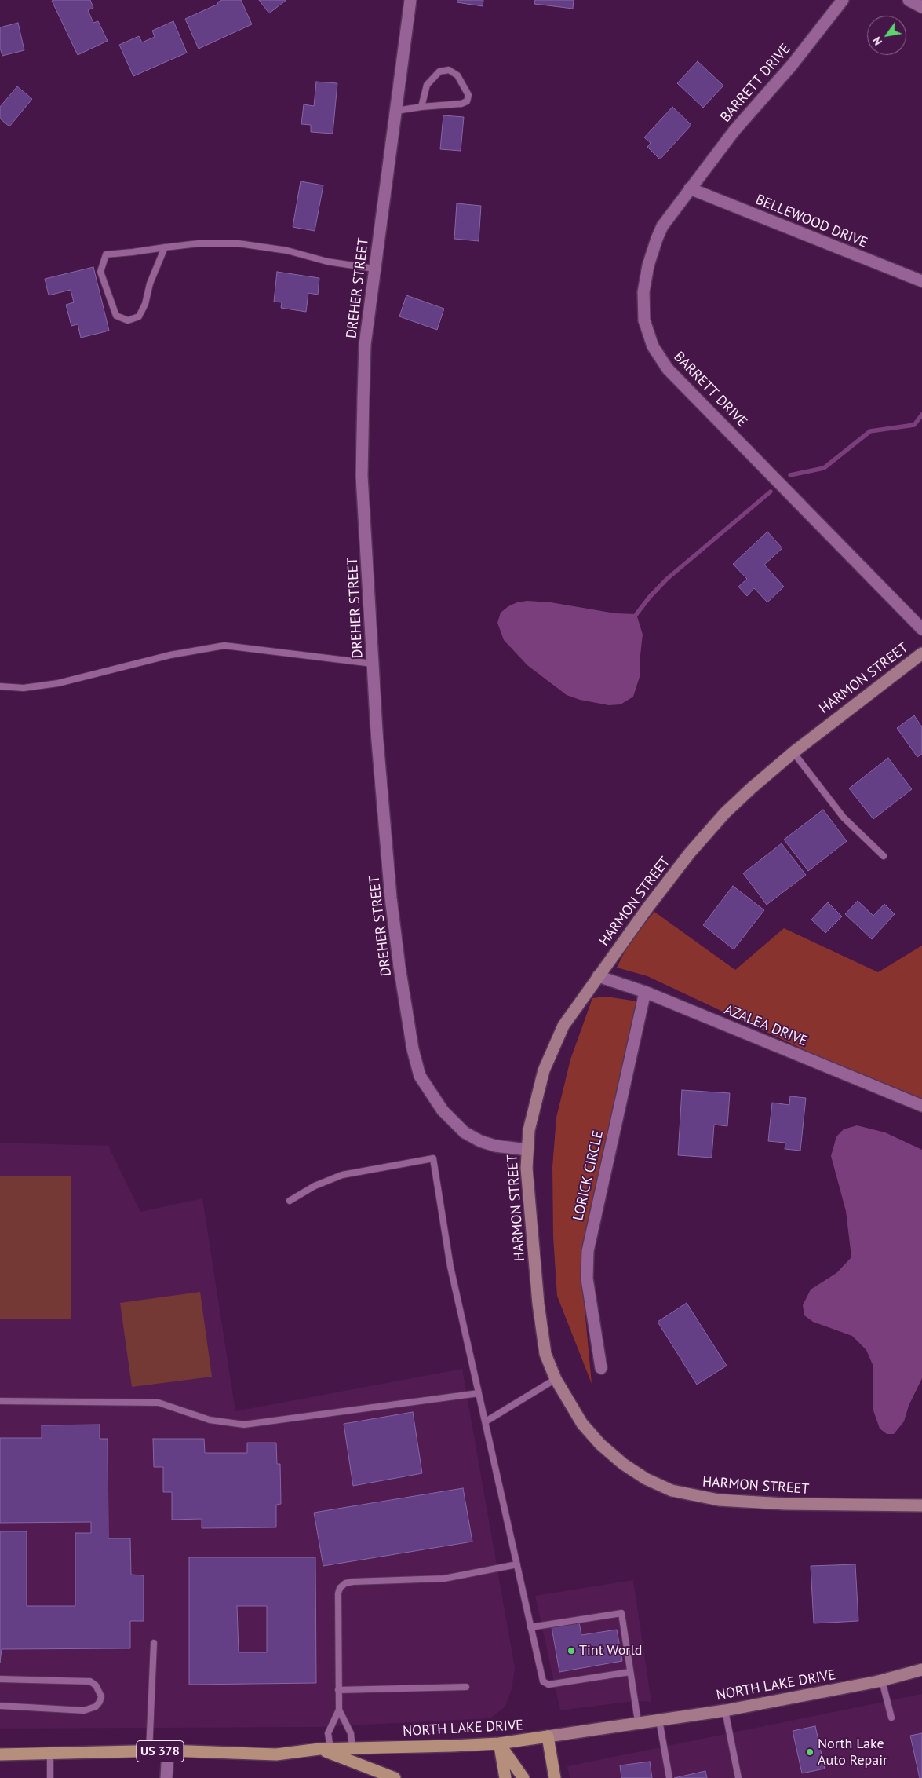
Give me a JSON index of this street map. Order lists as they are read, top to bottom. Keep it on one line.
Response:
{"streets":{"main road":["NORTH LAKE DRIVE","US 378"],"street":["BARRETT DRIVE","BELLEWOOD DRIVE","DREHER STREET","HARMON STREET","AZALEA DRIVE","LORICK CIRCLE"]},"crossings":[["BARRETT DRIVE","BELLEWOOD DRIVE"],["DREHER STREET","HARMON STREET"],["HARMON STREET","AZALEA DRIVE"],["AZALEA DRIVE","LORICK CIRCLE"],["NORTH LAKE DRIVE","US 378"]],"places":["Tint World","North Lake Auto Repair"],"north":"bottom left"}
